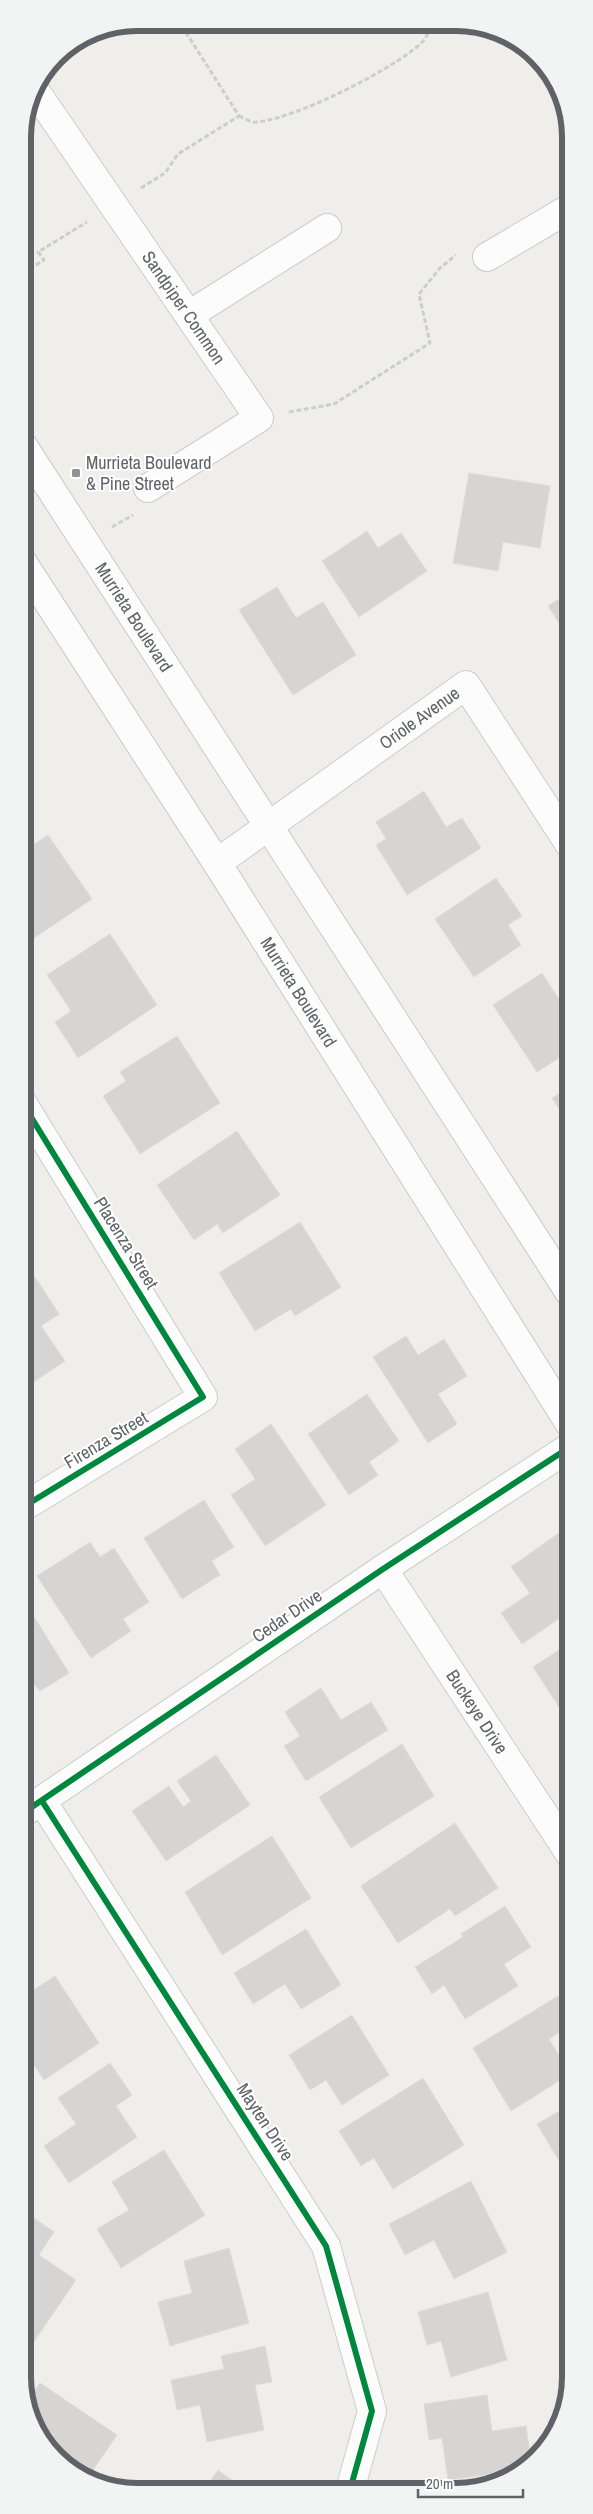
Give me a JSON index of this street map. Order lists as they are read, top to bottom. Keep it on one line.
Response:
{"streets":{"street":["Sandpiper Common","Murrieta Boulevard","Oriole Avenue","Placenza Street","Firenza Street","Cedar Drive","Buckeye Drive","Mayten Drive"]},"crossings":[["Murrieta Boulevard","Oriole Avenue"],["Placenza Street","Firenza Street"],["Cedar Drive","Buckeye Drive"],["Cedar Drive","Mayten Drive"]],"places":{"transit":["Murrieta Boulevard & Pine Street"]},"scale_bar":"20 m"}
